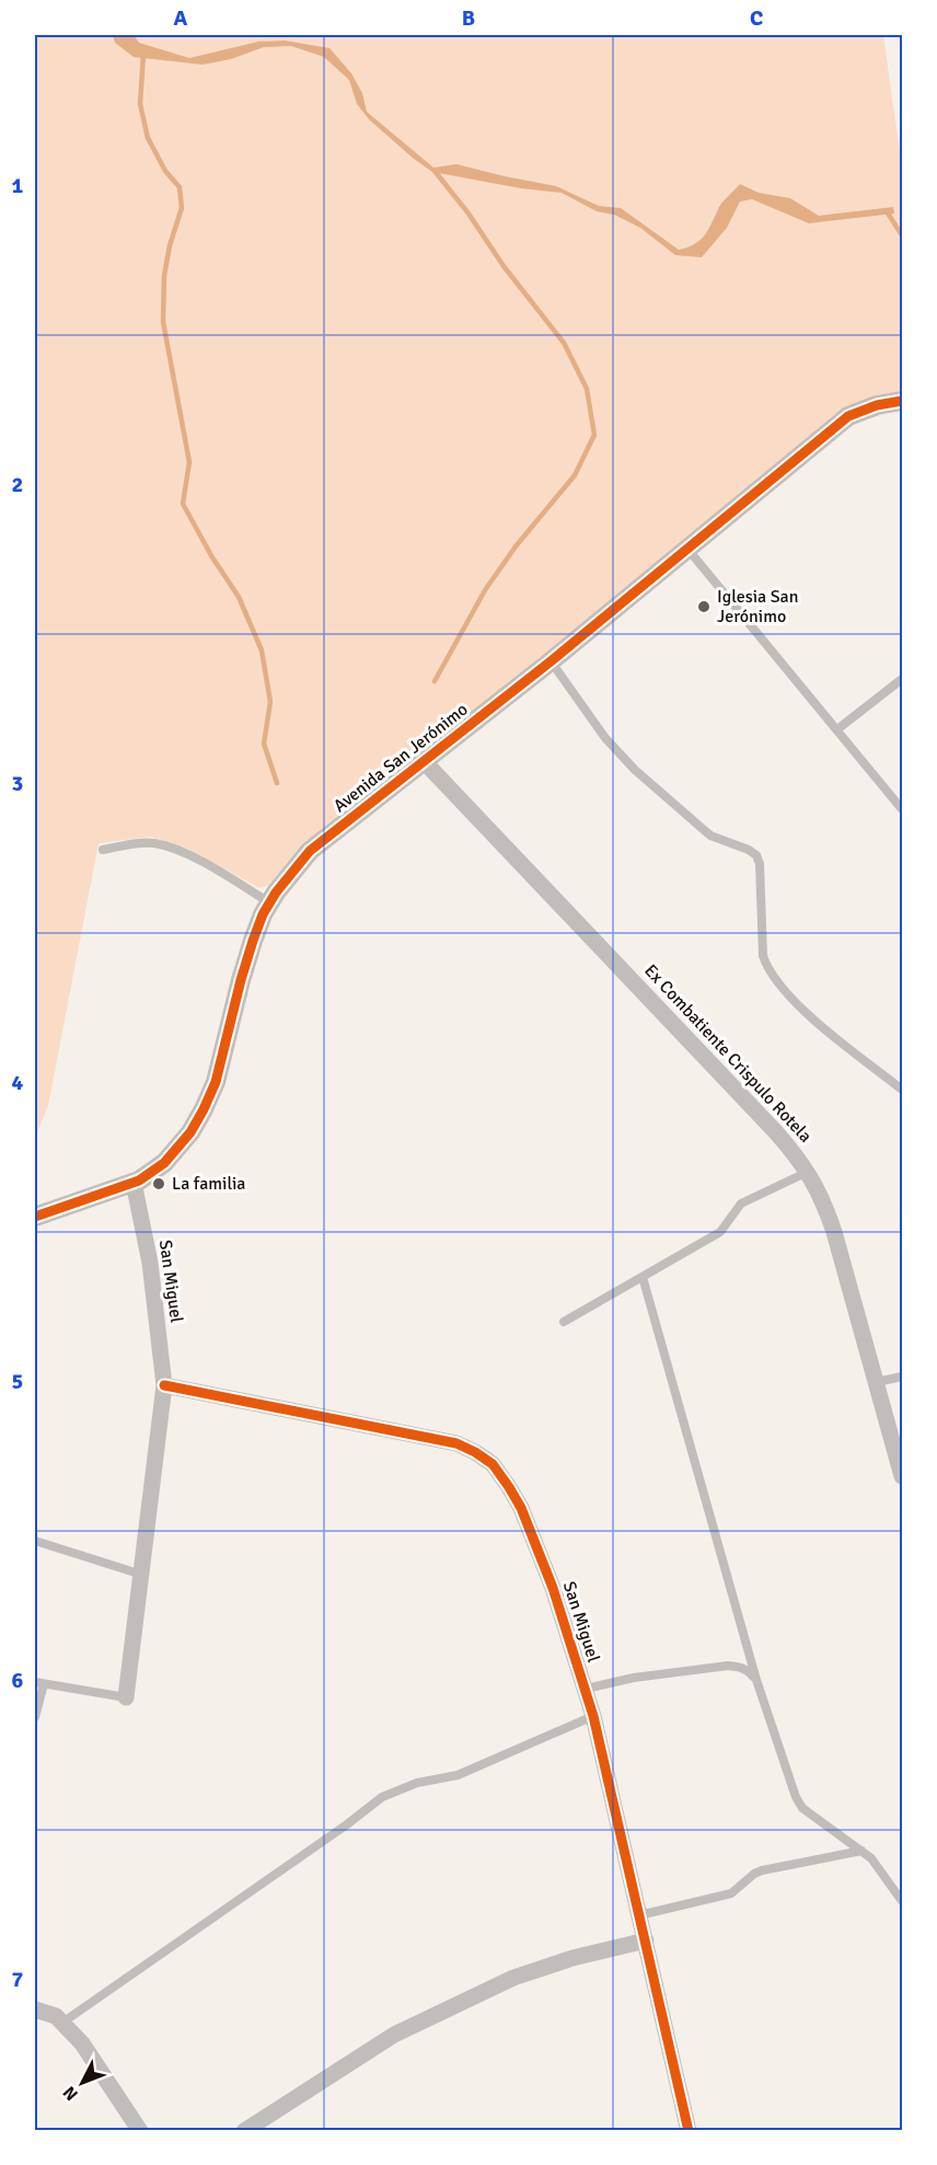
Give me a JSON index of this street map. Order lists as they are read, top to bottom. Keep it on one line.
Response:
{"streets":{"street":["Avenida San Jerónimo","Ex Combatiente Crispulo Rotela","San Miguel"]},"crossings":[["Avenida San Jerónimo","Ex Combatiente Crispulo Rotela"],["Avenida San Jerónimo","San Miguel"]],"places":["Iglesia San Jerónimo","La familia"],"north":"bottom left","grid":{"columns":["A","B","C"],"rows":["1","2","3","4","5","6","7"]}}
